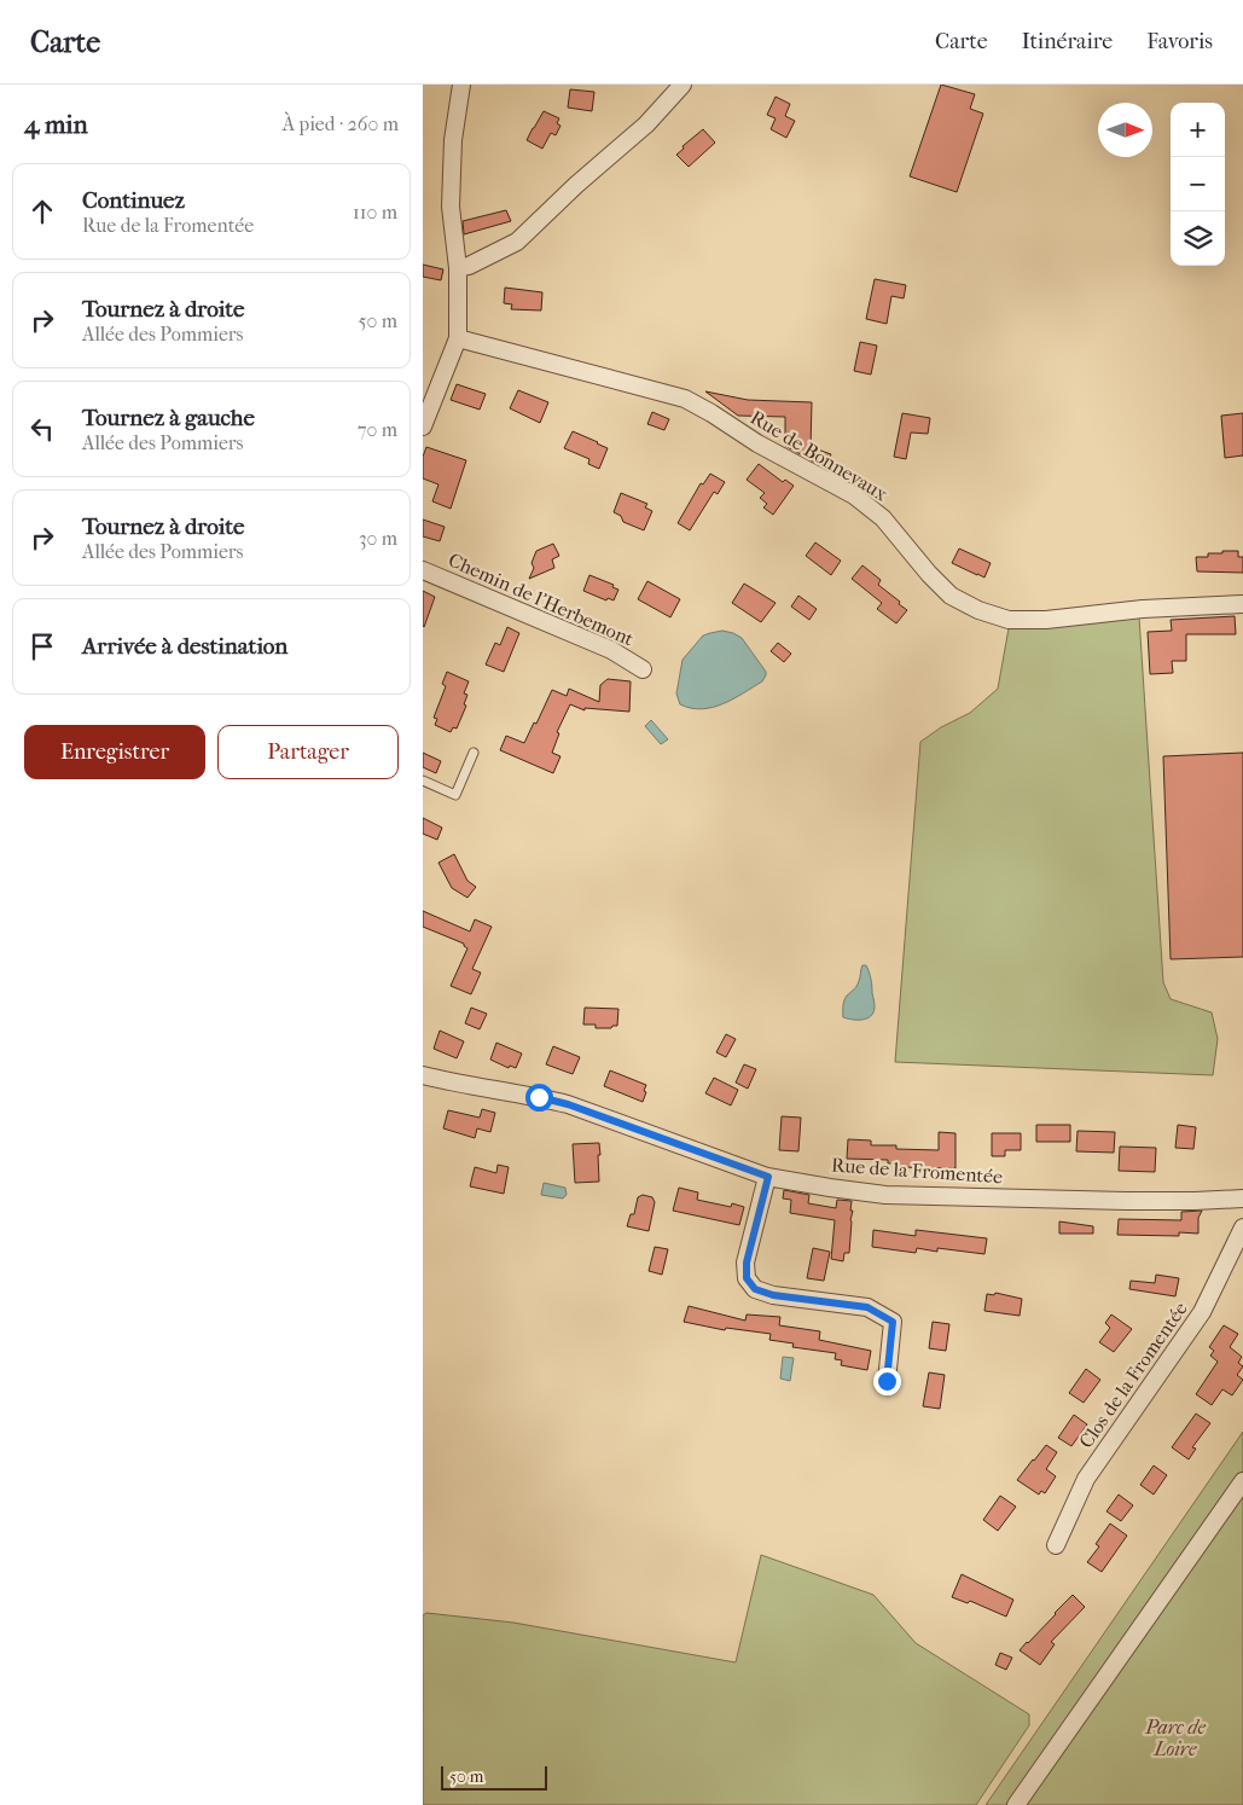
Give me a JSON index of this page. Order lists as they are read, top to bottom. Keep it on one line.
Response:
{"streets":{"street":["Rue de Bonnevaux","Chemin de l'Herbemont","Rue de la Fromentée","Clos de la Fromentée"]},"parks":["Parc de Loire"],"scale_bar":"50 m","north":"right","page":{"header":"Carte","nav":["Carte","Itinéraire","Favoris"],"heading":["4 min","À pied · 260 m"],"map_buttons":["+","−"],"list":[["Continuez","Rue de la Fromentée","110 m"],["Tournez à droite","Allée des Pommiers","50 m"],["Tournez à gauche","Allée des Pommiers","70 m"],["Tournez à droite","Allée des Pommiers","30 m"],"Arrivée à destination"],"buttons":["Enregistrer","Partager"],"scale":"50 m"}}
